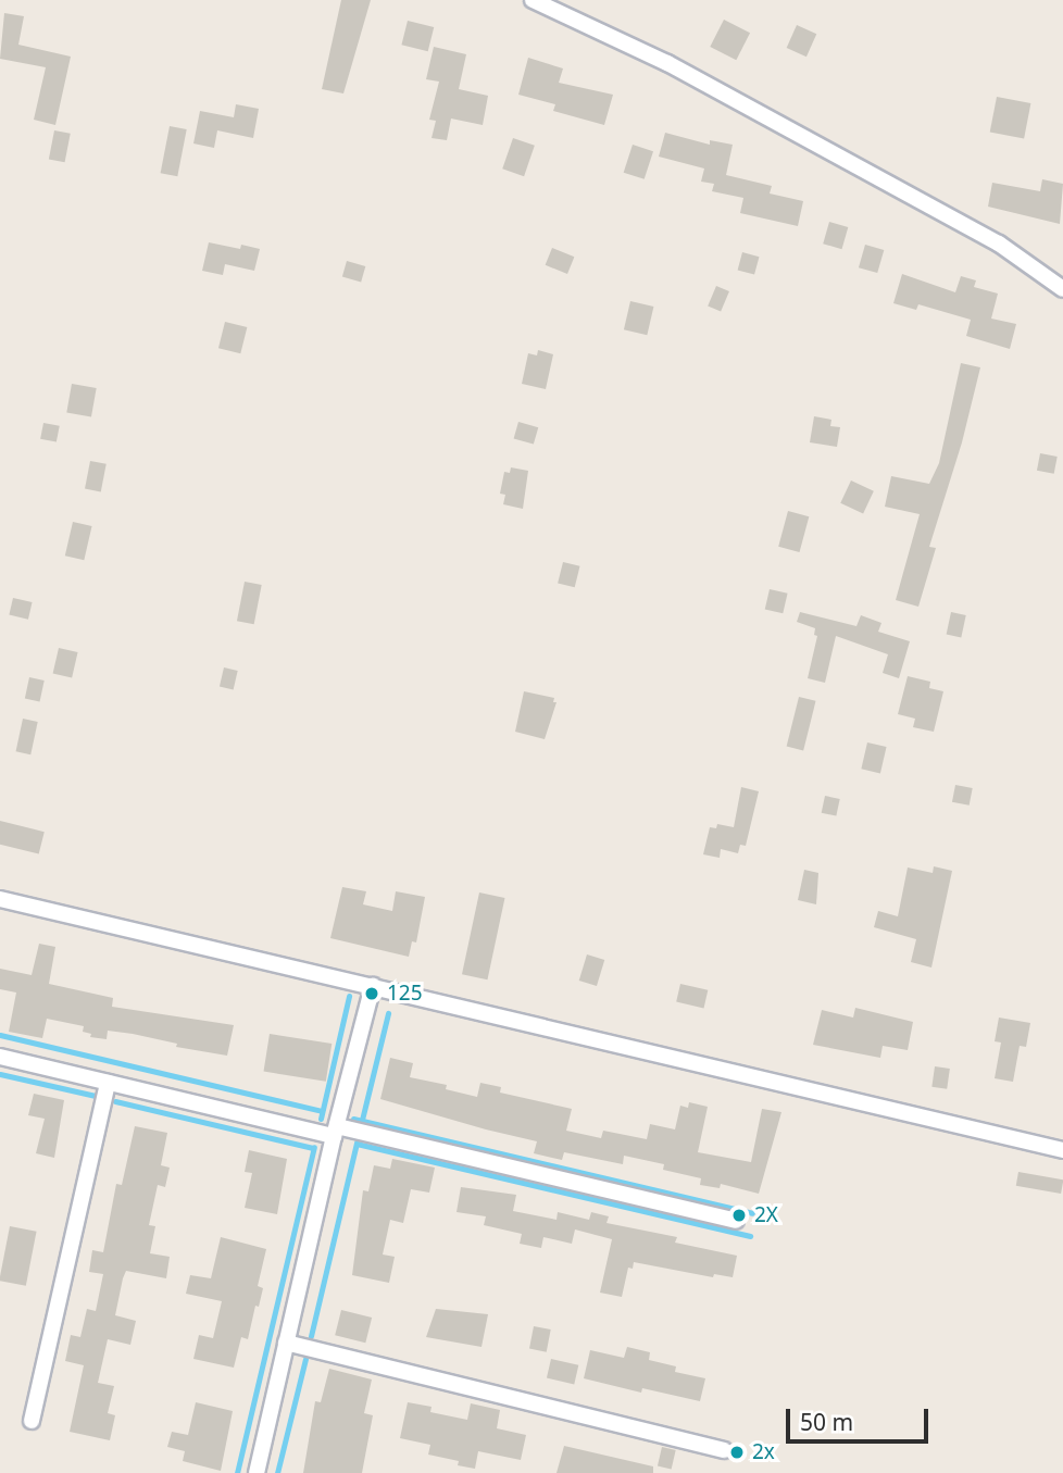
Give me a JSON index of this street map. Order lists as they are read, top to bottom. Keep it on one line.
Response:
{"places":["125","2X","2x"],"scale_bar":"50 m"}
